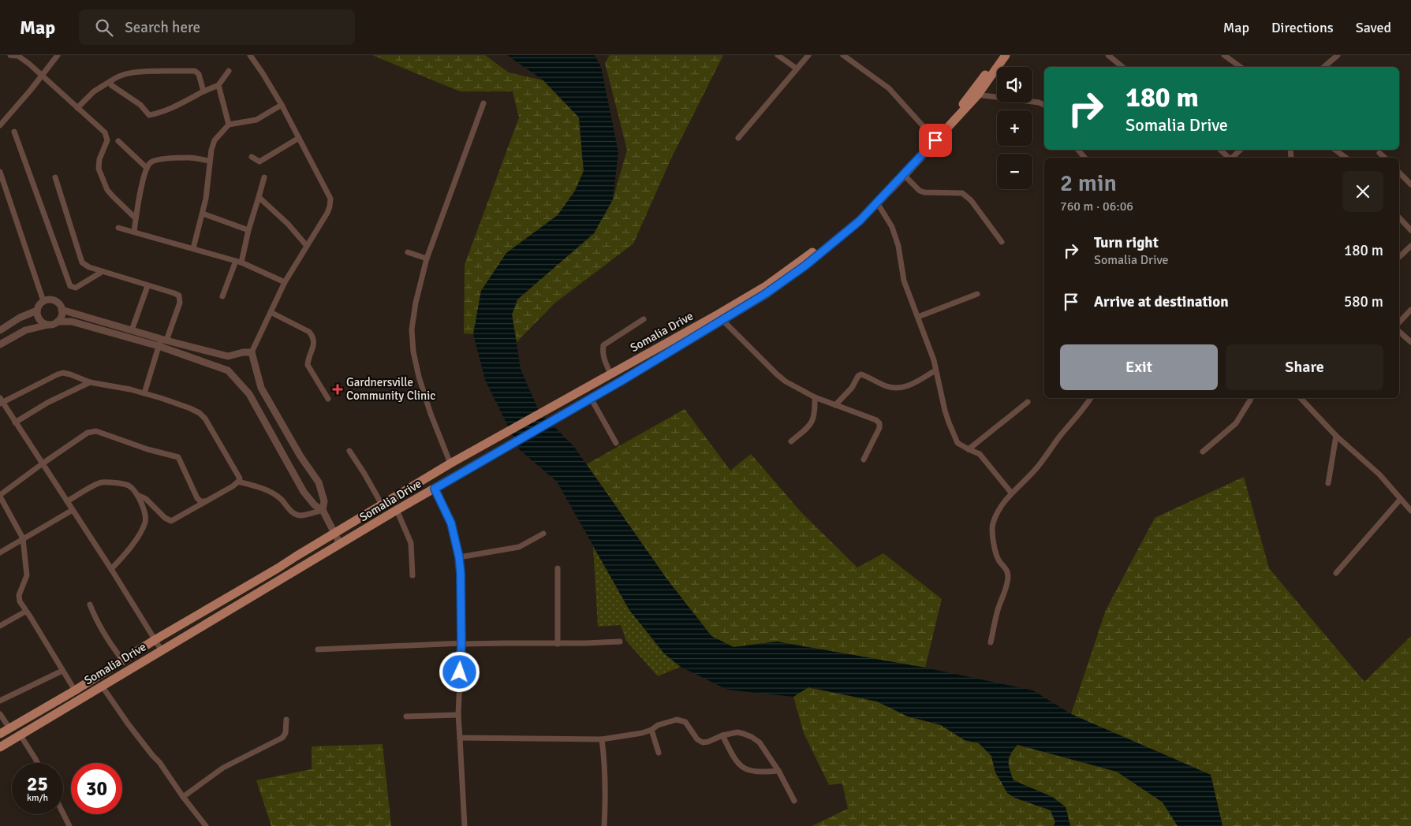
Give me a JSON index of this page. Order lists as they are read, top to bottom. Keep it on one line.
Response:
{"streets":{"main road":["Somalia Drive"]},"places":{"health":["Gardnersville Community Clinic"]},"page":{"header":"Map","search":"Search here","nav":["Map","Directions","Saved"],"map_buttons":["+","−"],"turn":["180 m","Somalia Drive"],"heading":["2 min","760 m · 06:06"],"list":[{"name":"Turn right","note":"Somalia Drive","value":"180 m"},{"name":"Arrive at destination","value":"580 m"}],"buttons":["Exit","Share"],"speed":"25 km/h","limit":"30"}}
